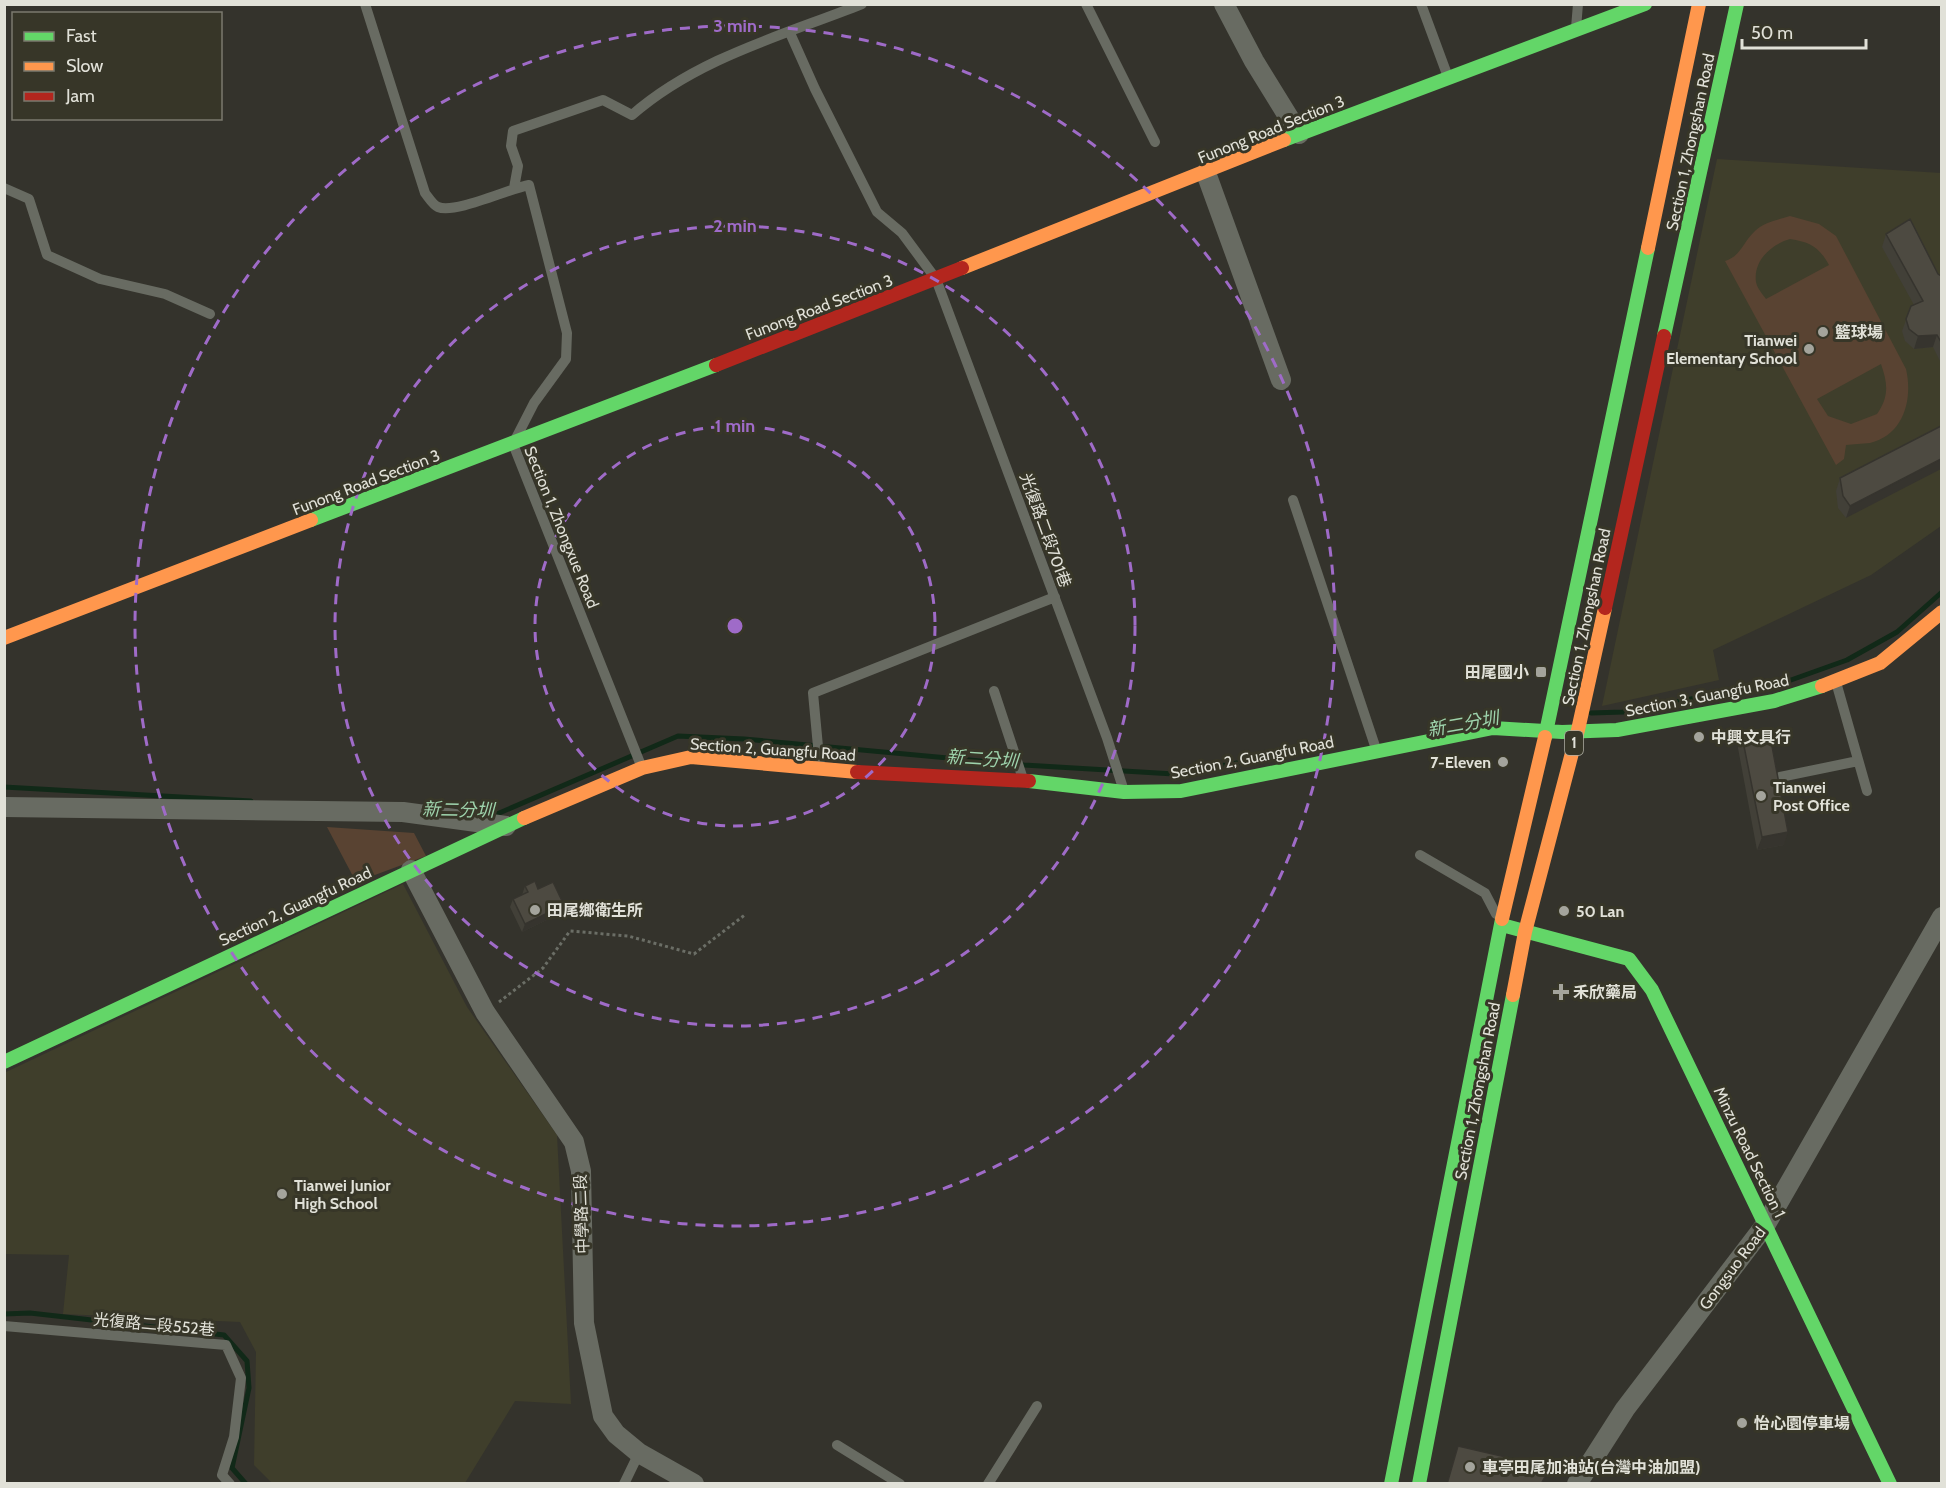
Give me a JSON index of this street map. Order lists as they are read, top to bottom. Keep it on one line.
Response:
{"streets":{"street":["Funong Road Section 3","Section 1, Zhongshan Road","Section 3, Guangfu Road","1","Section 2, Guangfu Road","Minzu Road Section 1","中學路二段","Gongsuo Road"],"lane":["Section 1, Zhongxue Road","光復路二段701巷","光復路二段552巷"]},"crossings":[["Funong Road Section 3","Section 1, Zhongxue Road"],["Funong Road Section 3","光復路二段701巷"],["Section 1, Zhongshan Road","Section 3, Guangfu Road"],["Section 1, Zhongshan Road","Section 2, Guangfu Road"],["Section 1, Zhongshan Road","Minzu Road Section 1"],["Section 1, Zhongxue Road","Section 2, Guangfu Road"],["光復路二段701巷","Section 2, Guangfu Road"],["Section 3, Guangfu Road","Section 2, Guangfu Road"],["Section 2, Guangfu Road","中學路二段"],["Minzu Road Section 1","Gongsuo Road"]],"water":["新二分圳"],"places":{"other":["籃球場","Tianwei Elementary School","中興文具行","7-Eleven","Tianwei Post Office","田尾鄉衛生所","50 Lan","Tianwei Junior High School","怡心園停車場","車亭田尾加油站(台灣中油加盟)"],"transit":["田尾國小"],"health":["禾欣藥局"]},"legend":["Fast","Slow","Jam"],"scale_bar":"50 m","rings":["3 min","2 min","1 min"]}
